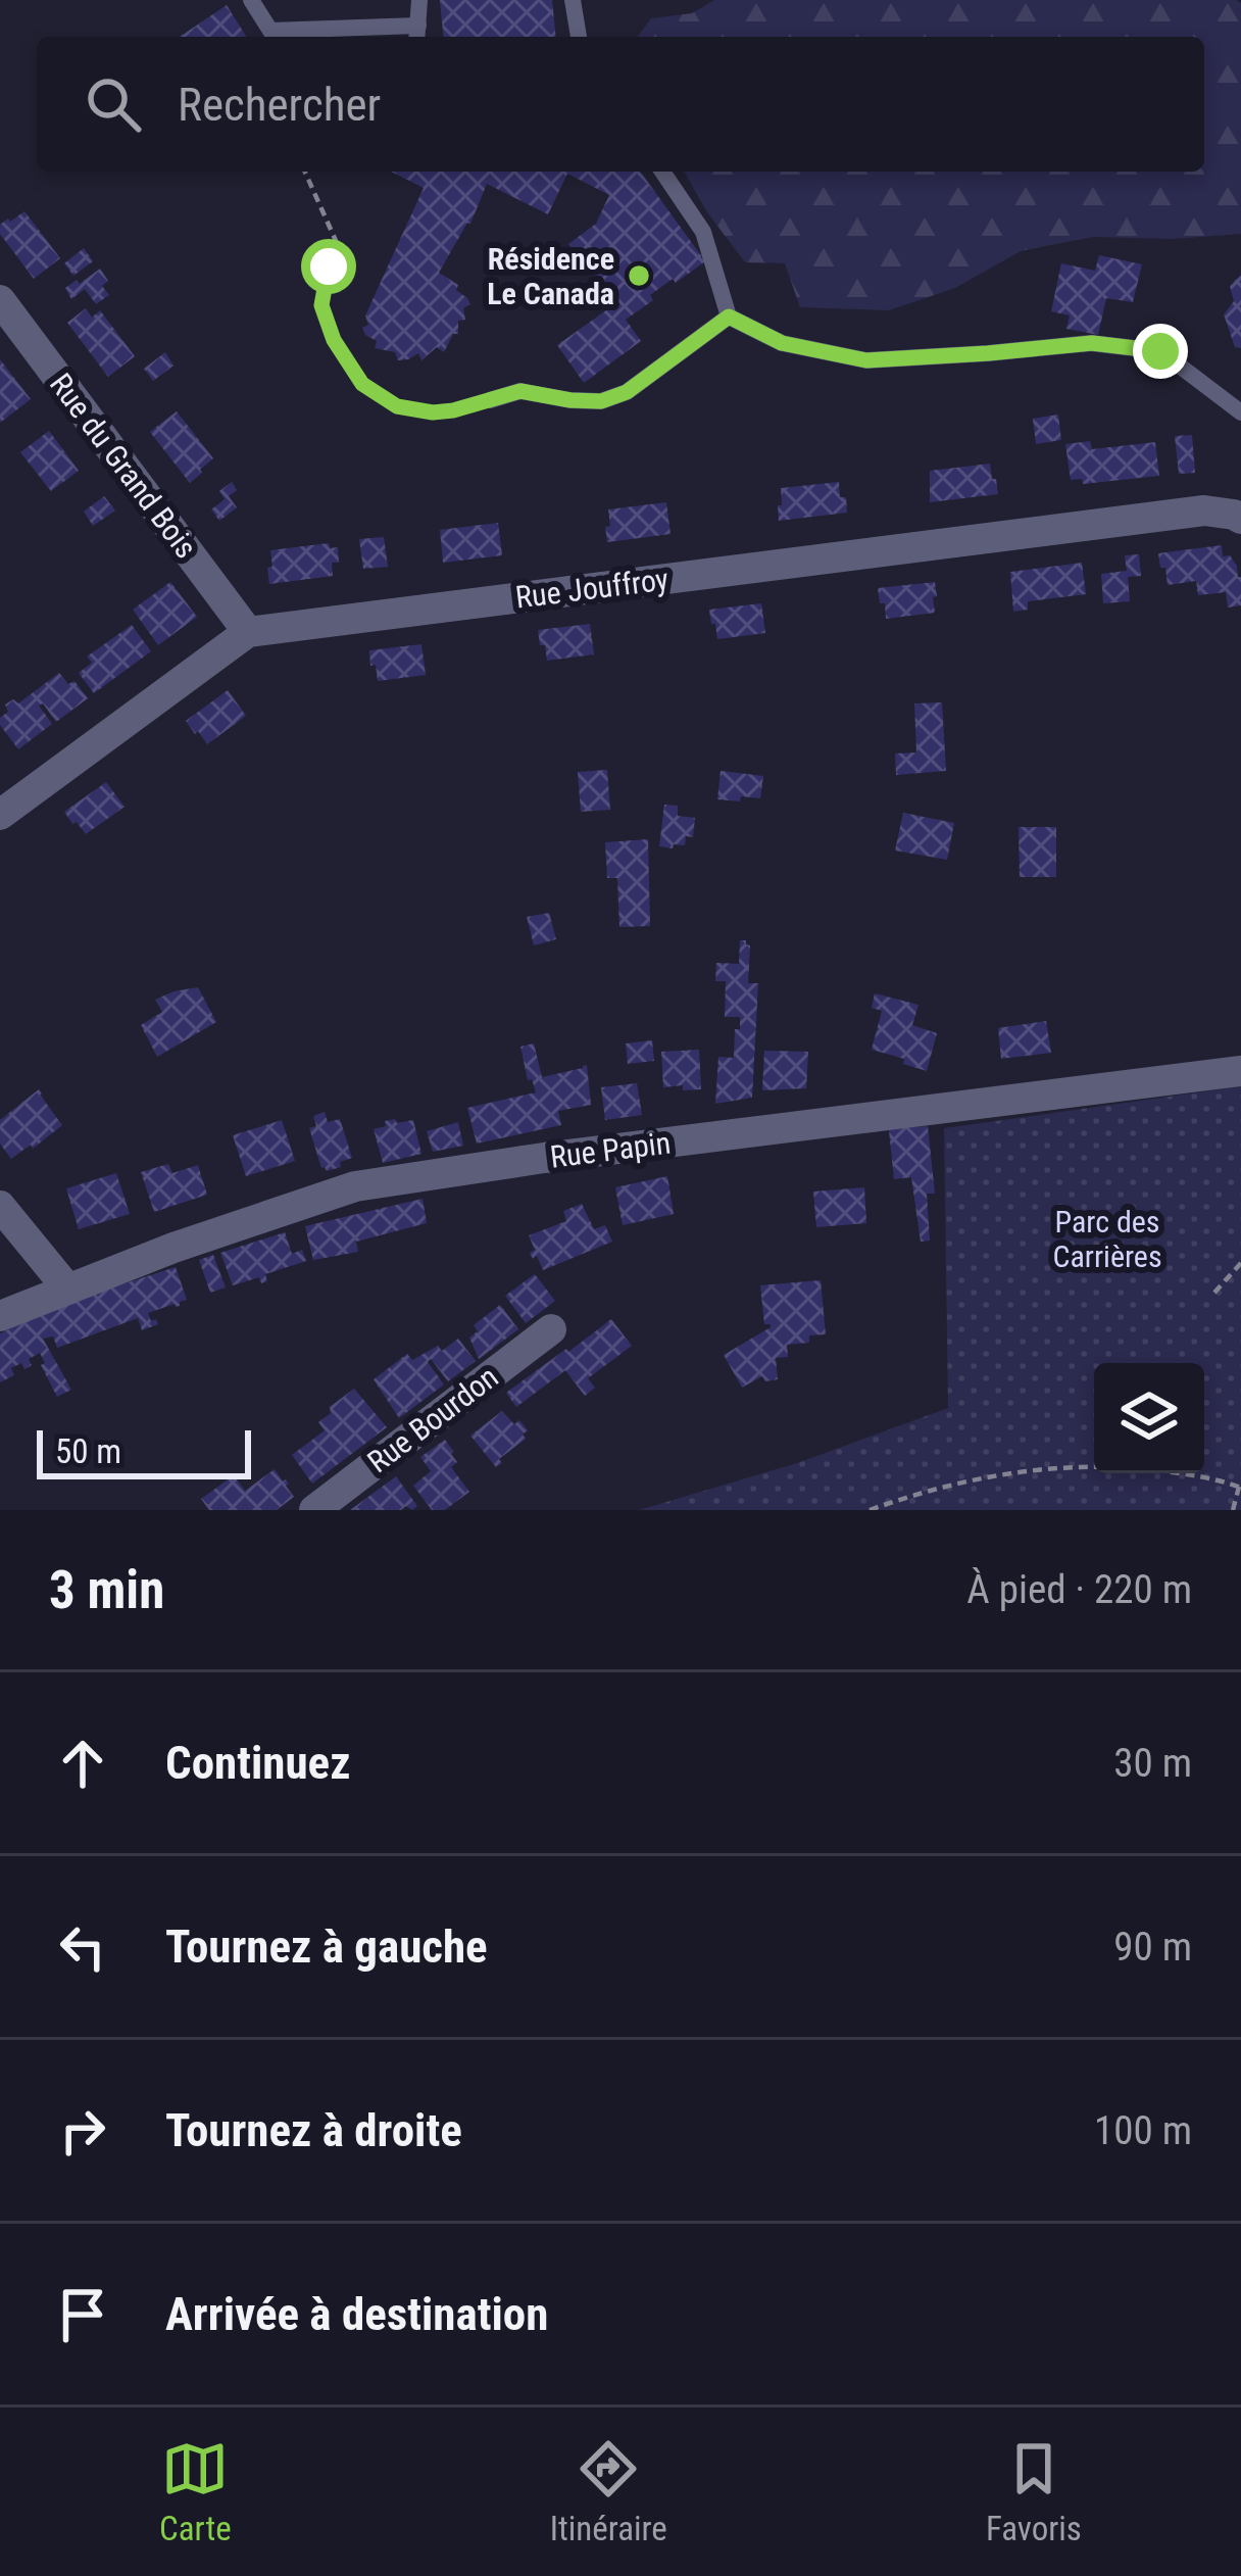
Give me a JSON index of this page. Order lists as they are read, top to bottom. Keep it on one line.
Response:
{"streets":{"street":["Rue du Grand Bois","Rue Jouffroy","Rue Papin","Rue Bourdon"]},"crossings":[["Rue du Grand Bois","Rue Jouffroy"]],"parks":["Parc des Carrières"],"places":["Résidence Le Canada"],"scale_bar":"50 m","page":{"search":"Rechercher","scale":"50 m","heading":["3 min","À pied · 220 m"],"list":[["Continuez","30 m"],["Tournez à gauche","90 m"],["Tournez à droite","100 m"],"Arrivée à destination"],"nav":["Carte","Itinéraire","Favoris"]}}
